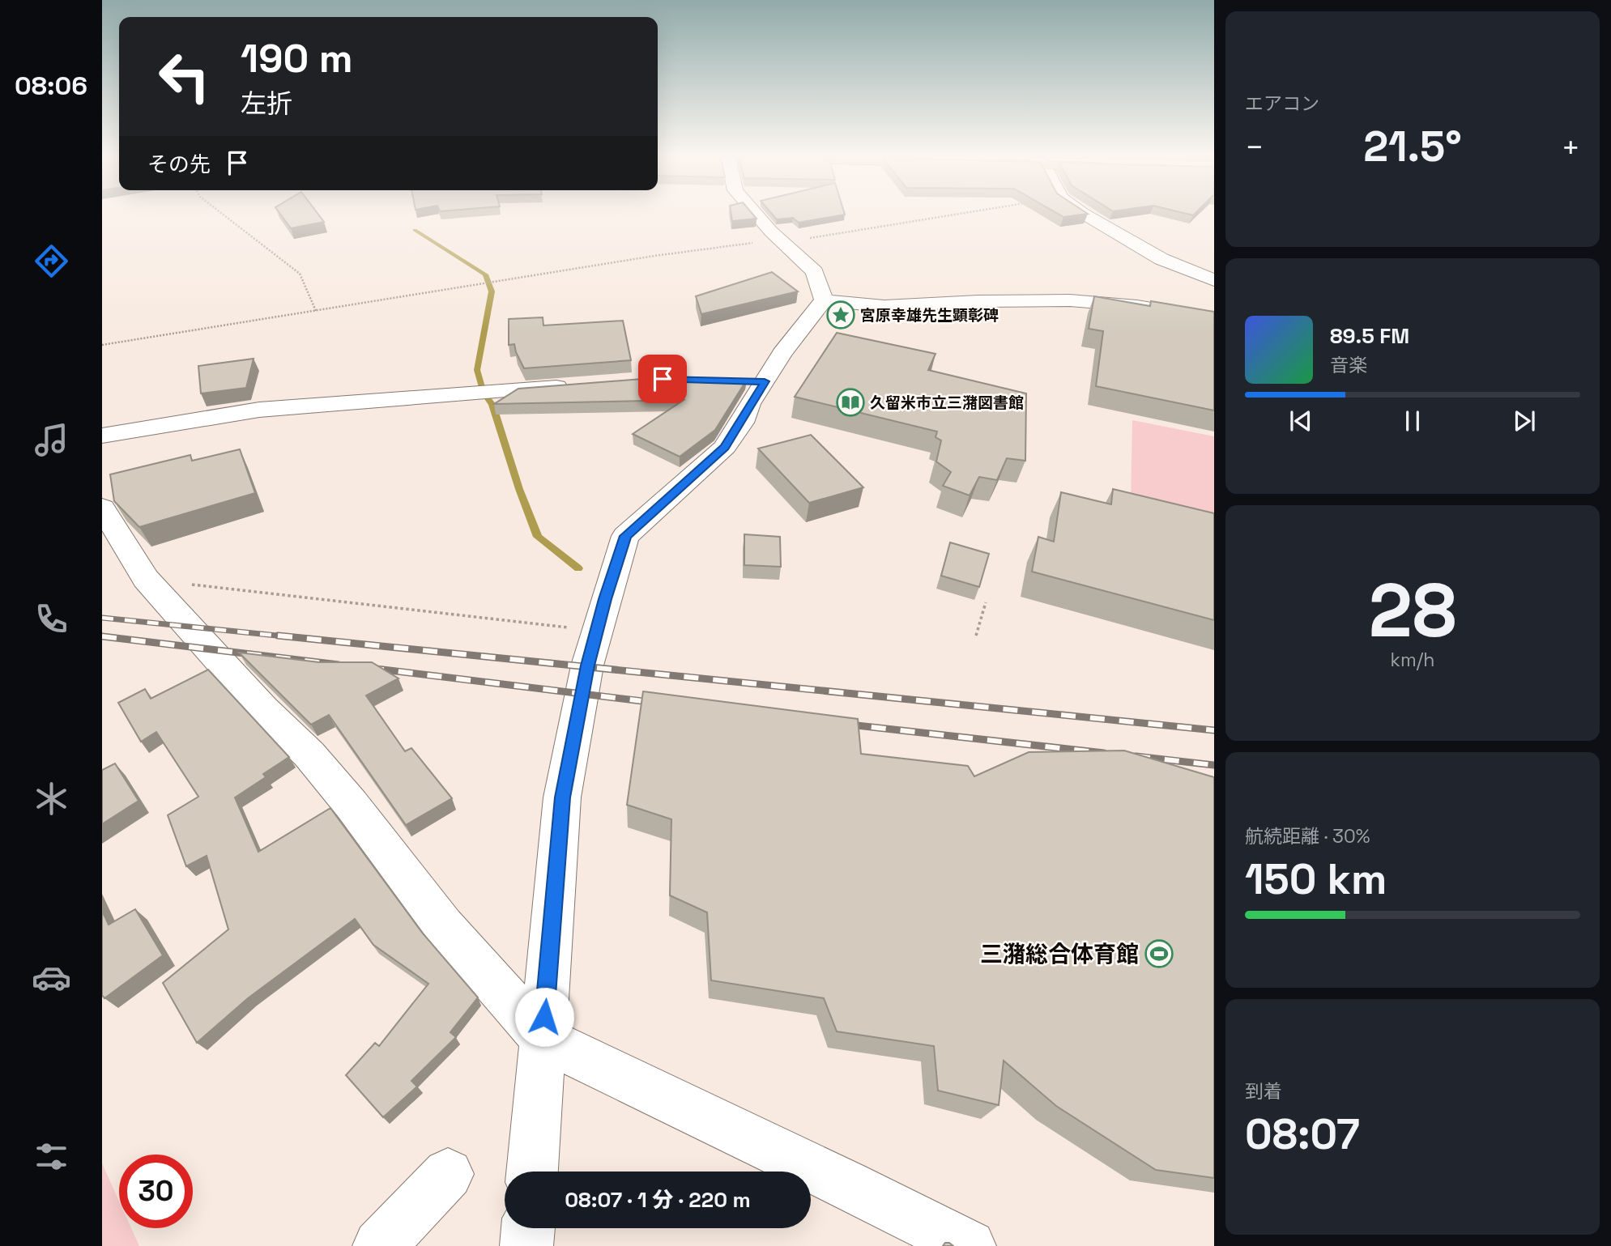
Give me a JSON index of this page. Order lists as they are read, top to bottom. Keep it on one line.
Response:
{"places":{"place":["宮原幸雄先生顕彰碑"],"library":["久留米市立三潴図書館"],"sports":["三潴総合体育館"]},"page":{"tabs":"08:06","tile":["エアコン",["28","km/h"],["航続距離 · 30%","150 km"],["到着","08:07"]],"turn":["190 m","左折"],"heat":["−","21.5°","+"],"then":"その先","song":["89.5 FM","音楽"],"limit":"30","trip":"08:07 · 1 分 · 220 m"}}
